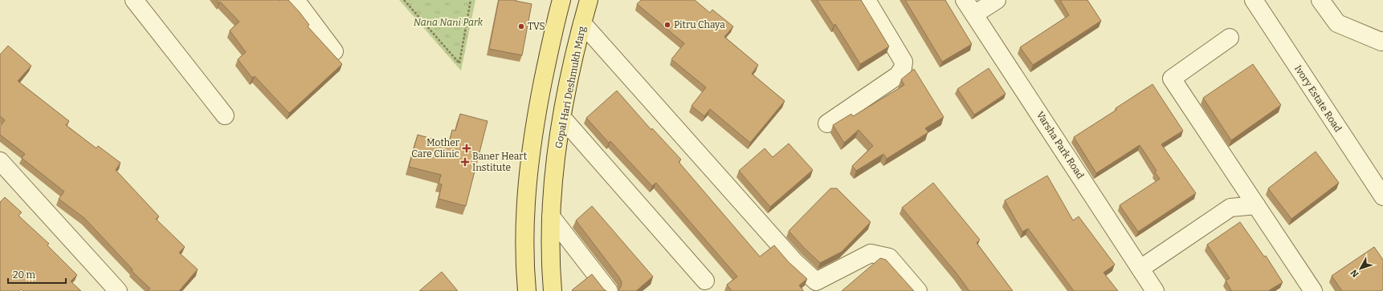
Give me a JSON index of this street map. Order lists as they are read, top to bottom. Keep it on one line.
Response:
{"streets":{"main road":["Gopal Hari Deshmukh Marg"],"street":["Ivory Estate Road","Varsha Park Road"]},"parks":["Nana Nani Park"],"places":{"other":["Pitru Chaya","TVS"],"health":["Mother Care Clinic","Baner Heart Institute"]},"scale_bar":"20 m","north":"bottom left"}
